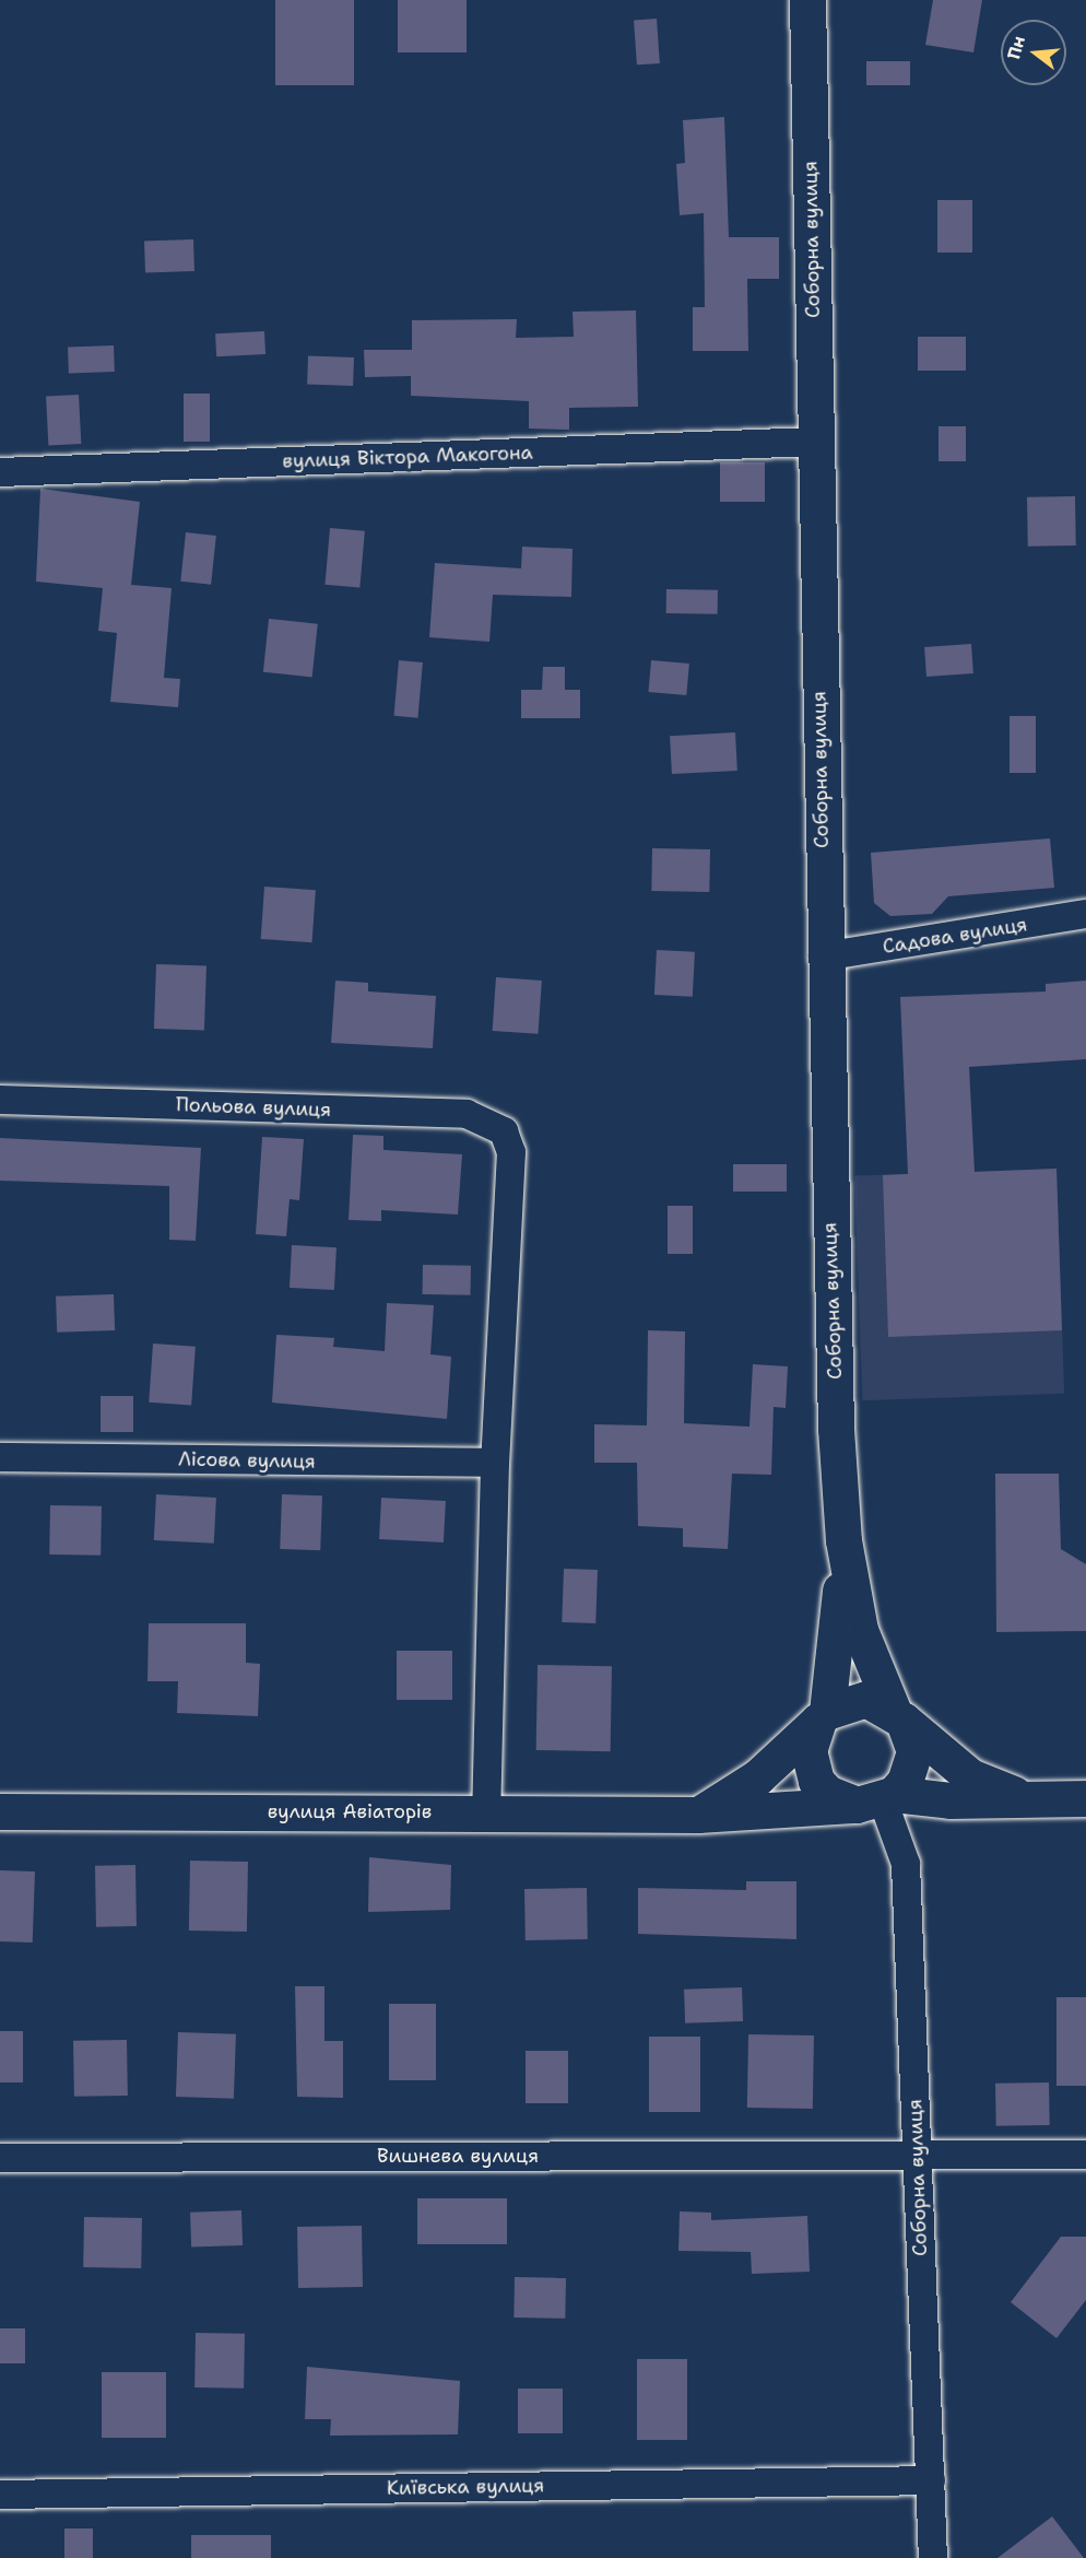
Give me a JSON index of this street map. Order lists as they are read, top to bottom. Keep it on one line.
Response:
{"streets":{"main road":["Соборна вулиця","вулиця Авіаторів"],"street":["вулиця Віктора Макогона","Садова вулиця","Польова вулиця","Лісова вулиця","Вишнева вулиця","Київська вулиця"]},"crossings":[["Соборна вулиця","вулиця Віктора Макогона"],["Соборна вулиця","Садова вулиця"],["Соборна вулиця","вулиця Авіаторів"],["Соборна вулиця","Вишнева вулиця"],["Соборна вулиця","Київська вулиця"],["Польова вулиця","Лісова вулиця"]],"north":"left"}
